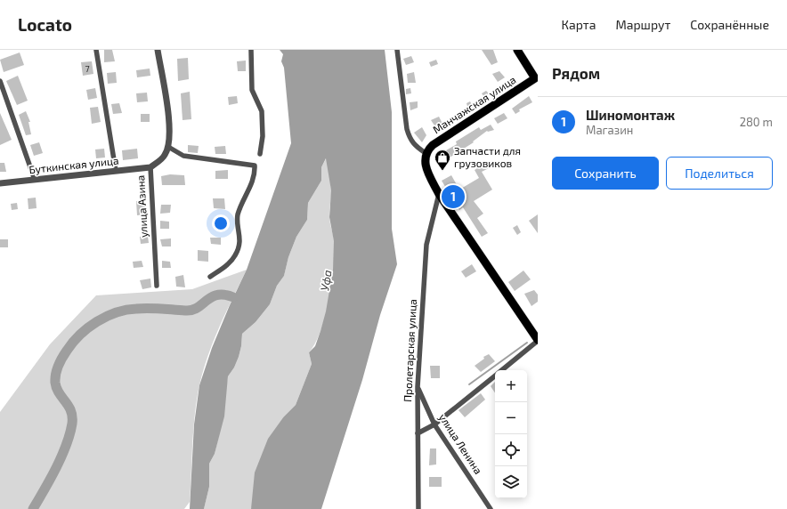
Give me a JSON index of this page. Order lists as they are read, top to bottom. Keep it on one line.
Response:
{"streets":{"main road":["Манчажская улица"],"street":["Буткинская улица","улица Азина","Пролетарская улица","улица Ленина"]},"crossings":[["Буткинская улица","улица Азина"],["Пролетарская улица","улица Ленина"]],"water":["Уфа"],"places":{"shop":["Запчасти для грузовиков"]},"house_numbers":["7"],"page":{"header":"Locato","nav":["Карта","Маршрут","Сохранённые"],"heading":"Рядом","list":[{"mark":"1","name":"Шиномонтаж","note":"Магазин","value":"280 m"}],"buttons":["Сохранить","Поделиться"],"pins":"1","map_buttons":["+","−"]}}
